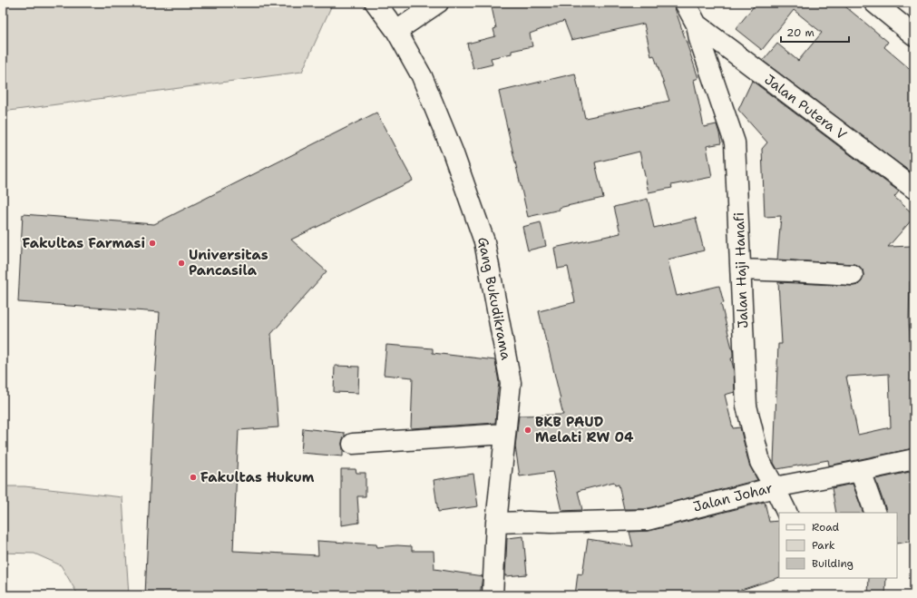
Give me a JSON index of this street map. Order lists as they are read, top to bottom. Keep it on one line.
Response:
{"streets":{"street":["Jalan Putera V","Jalan Haji Hanafi","Gang Bukudikrama","Jalan Johar"]},"crossings":[["Jalan Putera V","Jalan Haji Hanafi"],["Jalan Haji Hanafi","Jalan Johar"],["Gang Bukudikrama","Jalan Johar"]],"places":["Fakultas Farmasi","Universitas Pancasila","BKB PAUD Melati RW 04","Fakultas Hukum"],"legend":["Road","Park","Building"],"scale_bar":"20 m"}
